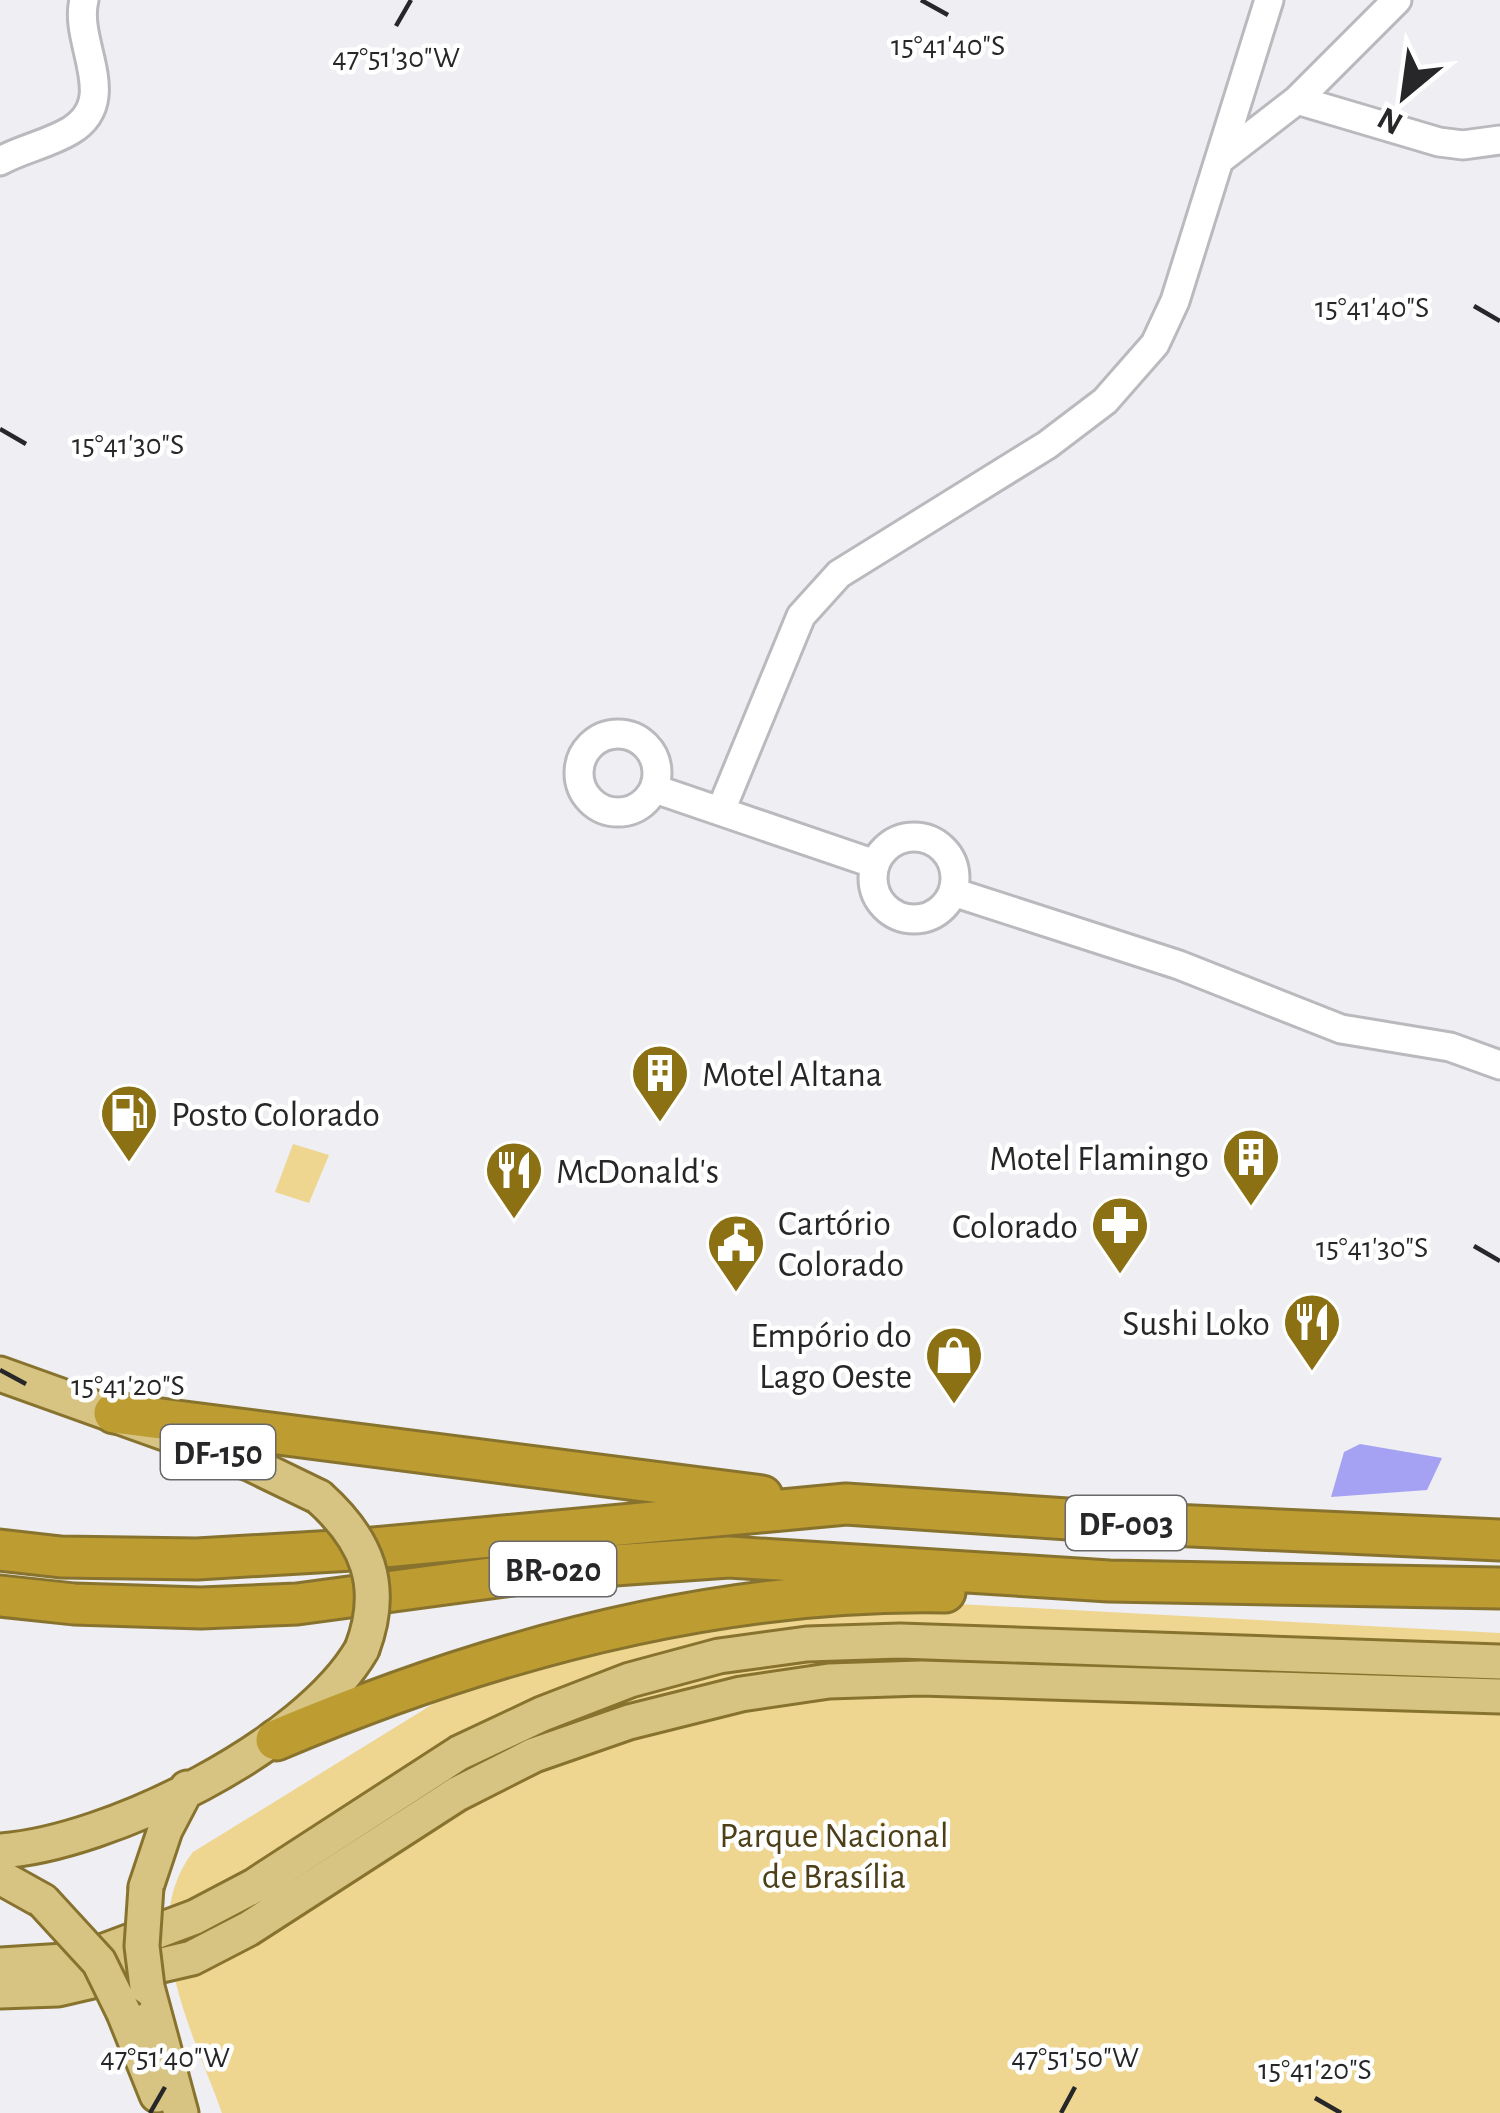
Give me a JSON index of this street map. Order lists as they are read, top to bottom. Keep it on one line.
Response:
{"streets":{"highway":["DF-003","BR-020"],"main road":["DF-150"]},"crossings":[["DF-003","BR-020"]],"parks":["Parque Nacional de Brasília"],"places":{"building":["Motel Altana","Motel Flamingo"],"fuel station":["Posto Colorado"],"restaurant":["McDonald's","Sushi Loko"],"pharmacy":["Colorado"],"public building":["Cartório Colorado"],"shop":["Empório do Lago Oeste"]},"north":"bottom left","coordinates":["15°41'40\"S","47°51'30\"W","15°41'30\"S","15°41'20\"S","47°51'40\"W","47°51'50\"W"]}
